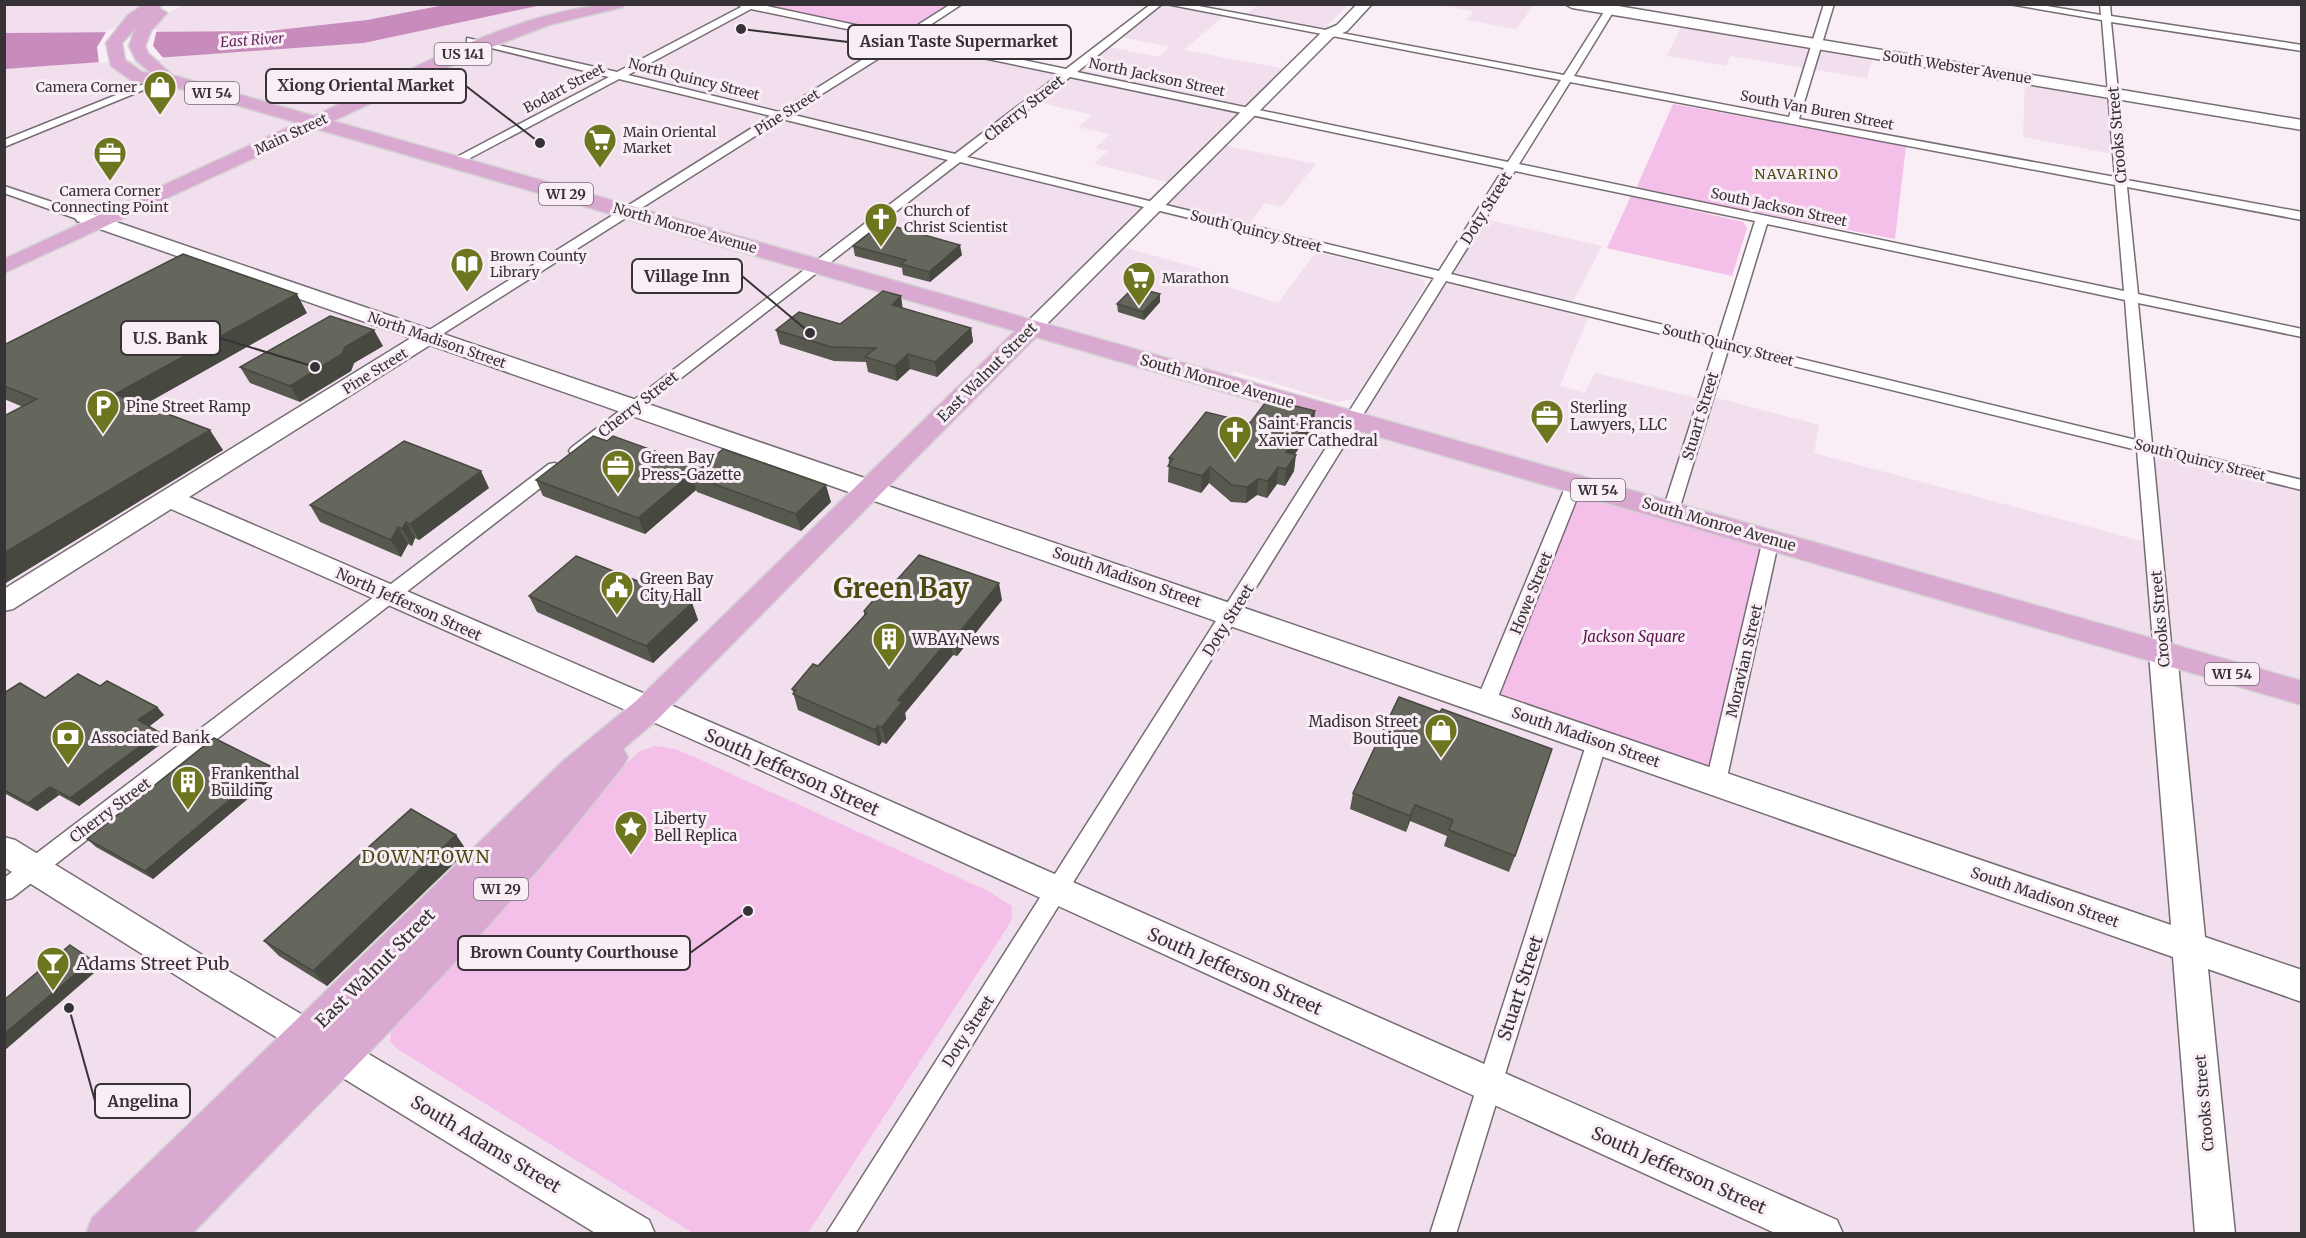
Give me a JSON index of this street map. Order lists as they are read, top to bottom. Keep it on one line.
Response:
{"streets":{"main road":["US 141","South Webster Avenue","WI 54","Pine Street","Main Street","Crooks Street","WI 29","North Monroe Avenue","North Madison Street","East Walnut Street","South Monroe Avenue","South Madison Street","North Jefferson Street","South Jefferson Street","South Adams Street"],"street":["North Jackson Street","North Quincy Street","Bodart Street","Cherry Street","South Van Buren Street","South Jackson Street","Doty Street","South Quincy Street","Stuart Street","Howe Street","Moravian Street"]},"crossings":[["South Webster Avenue","Crooks Street"],["South Webster Avenue","Doty Street"],["North Jackson Street","Bodart Street"],["North Jackson Street","Cherry Street"],["North Jackson Street","Pine Street"],["North Jackson Street","South Jackson Street"],["North Jackson Street","East Walnut Street"],["North Quincy Street","Bodart Street"],["North Quincy Street","Cherry Street"],["North Quincy Street","Pine Street"],["North Quincy Street","Main Street"],["North Quincy Street","South Quincy Street"],["North Quincy Street","East Walnut Street"],["Bodart Street","North Monroe Avenue"],["WI 54","North Monroe Avenue"],["Cherry Street","North Monroe Avenue"],["Cherry Street","North Madison Street"],["Cherry Street","North Jefferson Street"],["Cherry Street","South Adams Street"],["South Van Buren Street","Crooks Street"],["South Van Buren Street","Doty Street"],["South Van Buren Street","East Walnut Street"],["Pine Street","North Monroe Avenue"],["Pine Street","North Madison Street"],["Pine Street","North Jefferson Street"],["Main Street","North Monroe Avenue"],["Main Street","North Madison Street"],["Crooks Street","South Jackson Street"],["Crooks Street","South Quincy Street"],["Crooks Street","South Monroe Avenue"],["Crooks Street","South Madison Street"],["South Jackson Street","Doty Street"],["South Jackson Street","East Walnut Street"],["South Jackson Street","Stuart Street"],["Doty Street","South Quincy Street"],["Doty Street","South Monroe Avenue"],["Doty Street","South Madison Street"],["Doty Street","South Jefferson Street"],["North Monroe Avenue","East Walnut Street"],["North Monroe Avenue","South Monroe Avenue"],["South Quincy Street","East Walnut Street"],["South Quincy Street","Stuart Street"],["North Madison Street","East Walnut Street"],["North Madison Street","South Madison Street"],["East Walnut Street","South Monroe Avenue"],["East Walnut Street","South Madison Street"],["East Walnut Street","North Jefferson Street"],["East Walnut Street","South Jefferson Street"],["East Walnut Street","South Adams Street"],["South Monroe Avenue","Stuart Street"],["South Monroe Avenue","Howe Street"],["South Monroe Avenue","Moravian Street"],["Stuart Street","South Madison Street"],["Stuart Street","South Jefferson Street"],["South Madison Street","Howe Street"],["South Madison Street","Moravian Street"],["North Jefferson Street","South Jefferson Street"]],"districts":["NAVARINO","Green Bay","DOWNTOWN"],"water":["East River"],"parks":["Jackson Square"],"places":{"other":["Asian Taste Supermarket","Xiong Oriental Market","Village Inn","U.S. Bank","Brown County Courthouse","Angelina"],"shop":["Camera Corner","Madison Street Boutique"],"supermarket":["Main Oriental Market","Marathon"],"office":["Camera Corner Connecting Point","Sterling Lawyers, LLC","Green Bay Press-Gazette"],"church":["Church of Christ Scientist","Saint Francis Xavier Cathedral"],"library":["Brown County Library"],"parking":["Pine Street Ramp"],"public building":["Green Bay City Hall"],"building":["WBAY News","Frankenthal Building"],"bank":["Associated Bank"],"place":["Liberty Bell Replica"],"bar":["Adams Street Pub"]}}
